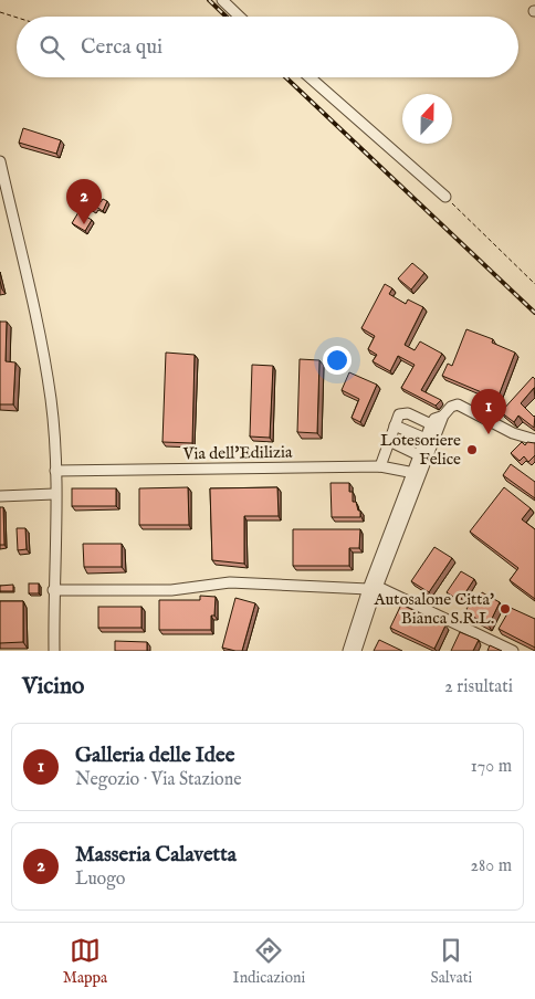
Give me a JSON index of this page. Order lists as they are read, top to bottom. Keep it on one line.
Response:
{"streets":{"street":["Via dell'Edilizia"]},"places":["Lotesoriere Felice","Autosalone Citta' Bianca S.R.L."],"north":"top","page":{"search":"Cerca qui","pins":["2","1"],"heading":["Vicino","2 risultati"],"list":[{"mark":"1","name":"Galleria delle Idee","note":"Negozio · Via Stazione","value":"170 m"},{"mark":"2","name":"Masseria Calavetta","note":"Luogo","value":"280 m"}],"nav":["Mappa","Indicazioni","Salvati"]}}
